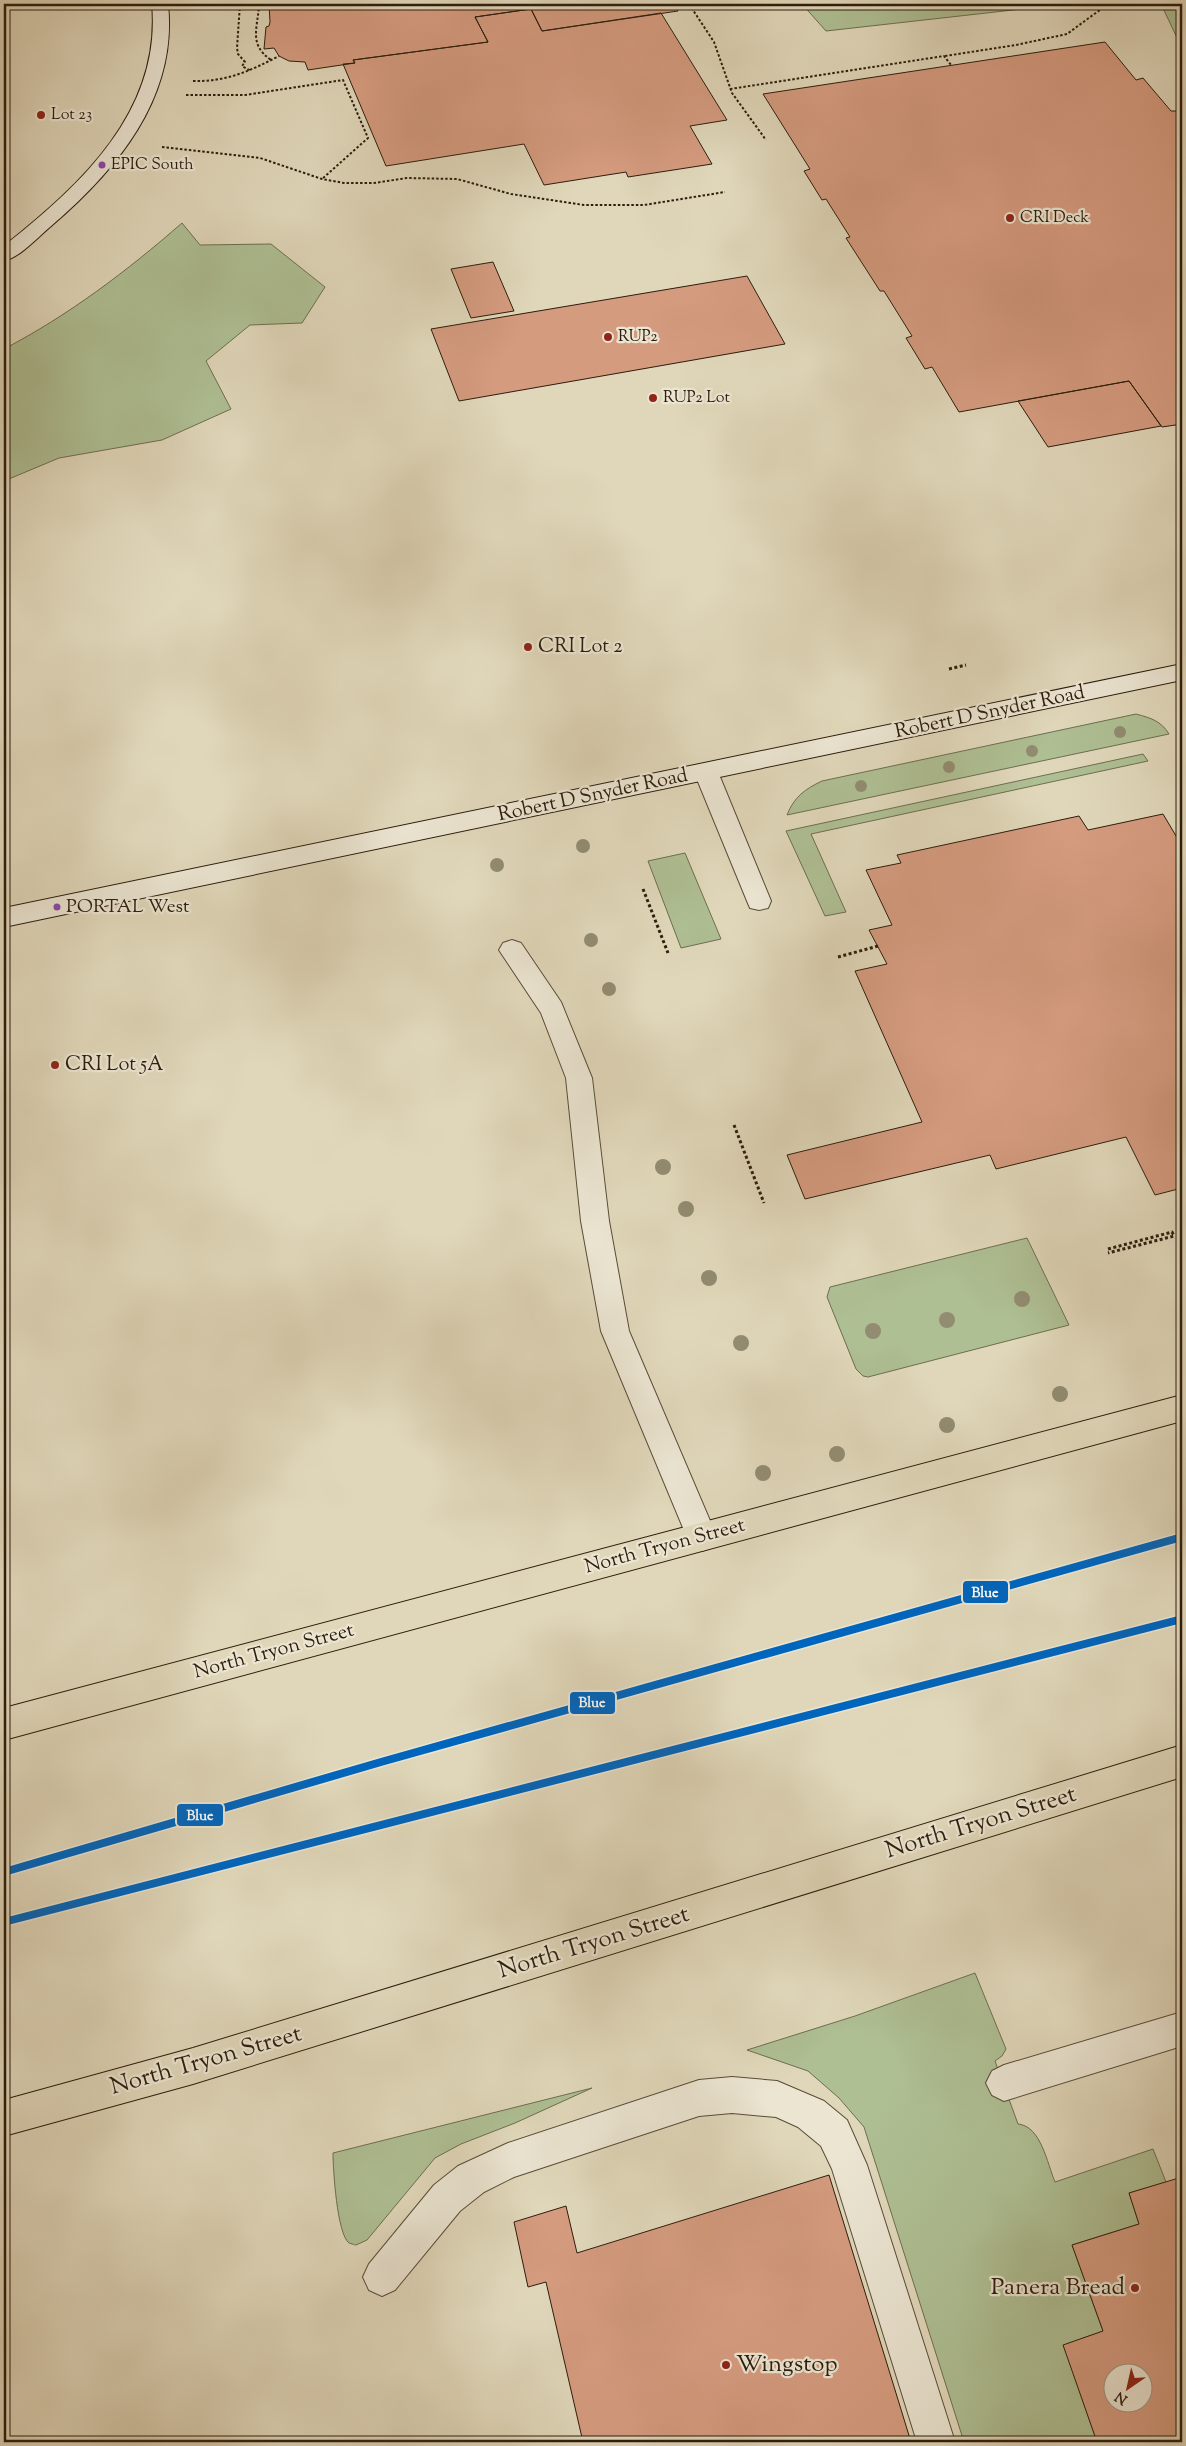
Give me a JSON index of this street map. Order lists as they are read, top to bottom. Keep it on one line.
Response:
{"streets":{"main road":["North Tryon Street"],"street":["Robert D Snyder Road"]},"places":["Lot 23","EPIC South","CRI Deck","RUP2","RUP2 Lot","CRI Lot 2","PORTAL West","CRI Lot 5A","Panera Bread","Wingstop"],"lines":["transit line Blue"],"north":"bottom left"}
